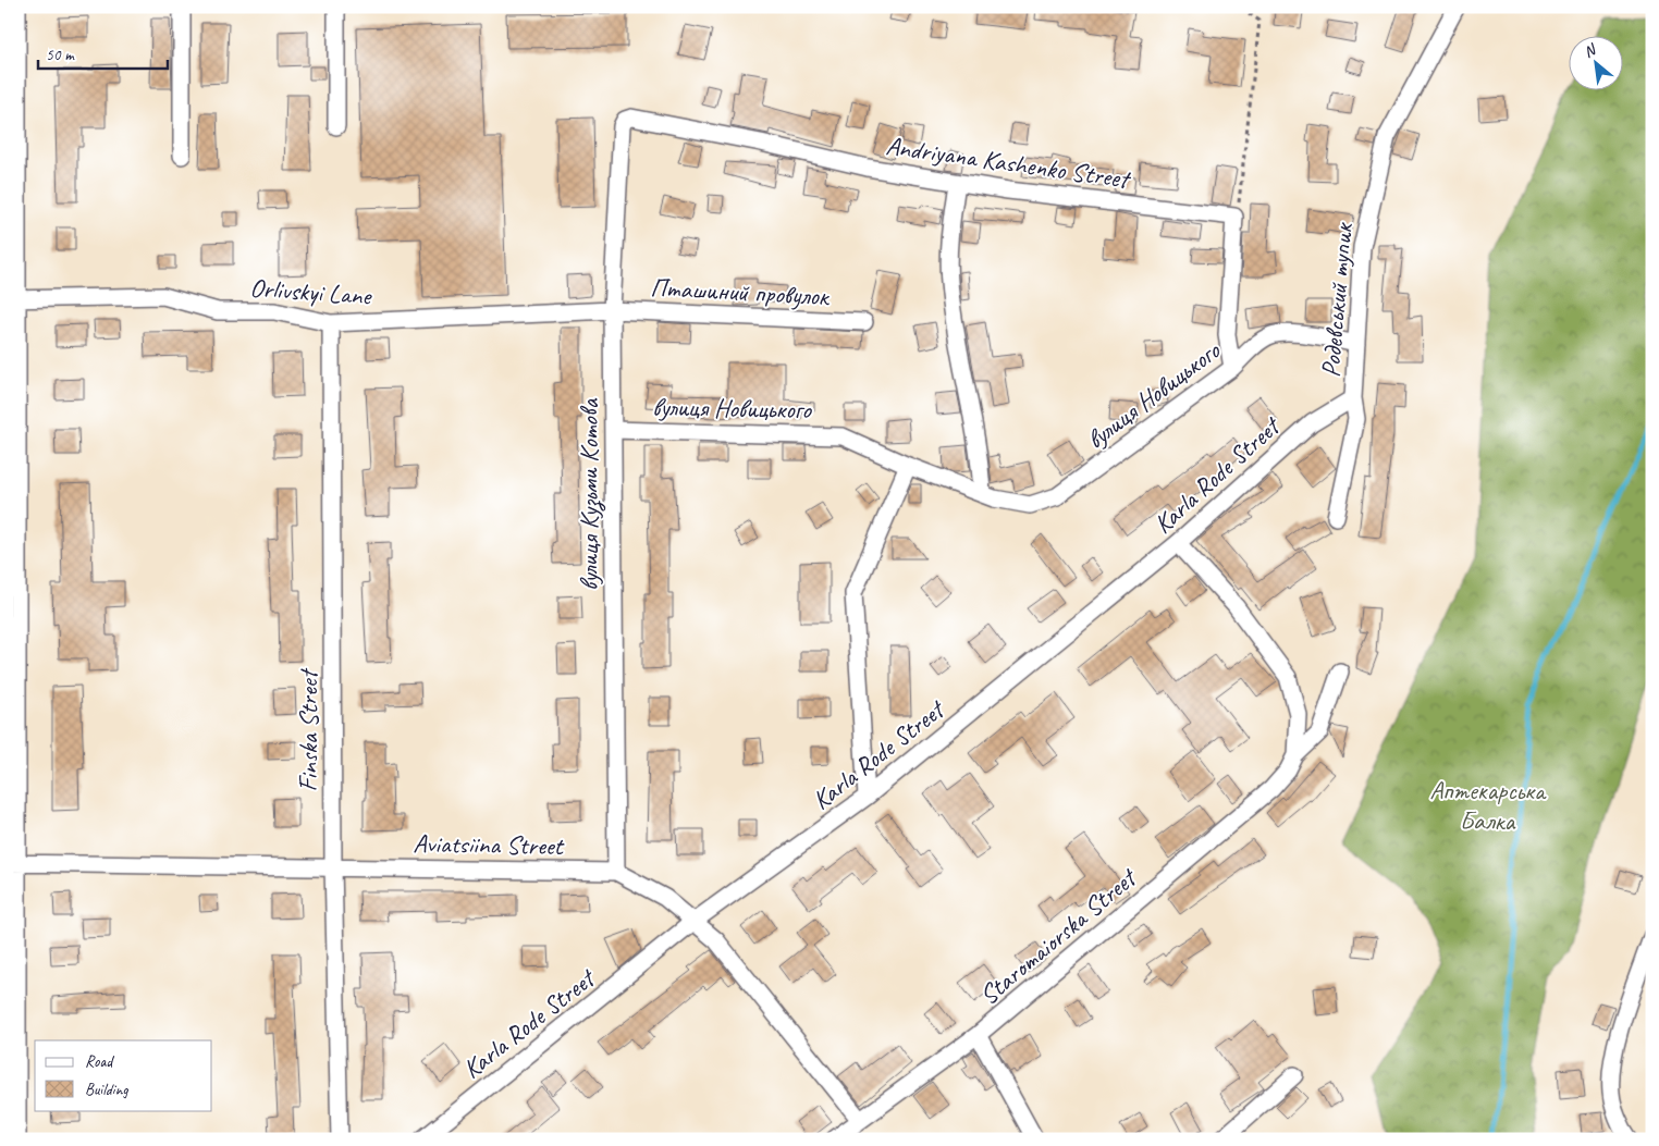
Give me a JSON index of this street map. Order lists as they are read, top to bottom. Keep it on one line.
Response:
{"streets":{"street":["Andriyana Kashenko Street","Orlivskyi Lane","Пташиний провулок","Родевський тупик","вулиця Новицького","Karla Rode Street","вулиця Кузьми Котова","Finska Street","Aviatsiina Street","Staromaiorska Street"]},"crossings":[["Andriyana Kashenko Street","вулиця Кузьми Котова"],["Orlivskyi Lane","Пташиний провулок"],["Orlivskyi Lane","вулиця Кузьми Котова"],["Orlivskyi Lane","Finska Street"],["Пташиний провулок","вулиця Кузьми Котова"],["Родевський тупик","вулиця Новицького"],["Родевський тупик","Karla Rode Street"],["вулиця Новицького","вулиця Кузьми Котова"],["Karla Rode Street","Aviatsiina Street"],["Karla Rode Street","Staromaiorska Street"],["вулиця Кузьми Котова","Aviatsiina Street"],["Finska Street","Aviatsiina Street"],["Aviatsiina Street","Staromaiorska Street"]],"parks":["Аптекарська Балка"],"legend":["Road","Building"],"scale_bar":"50 m","north":"top left"}
